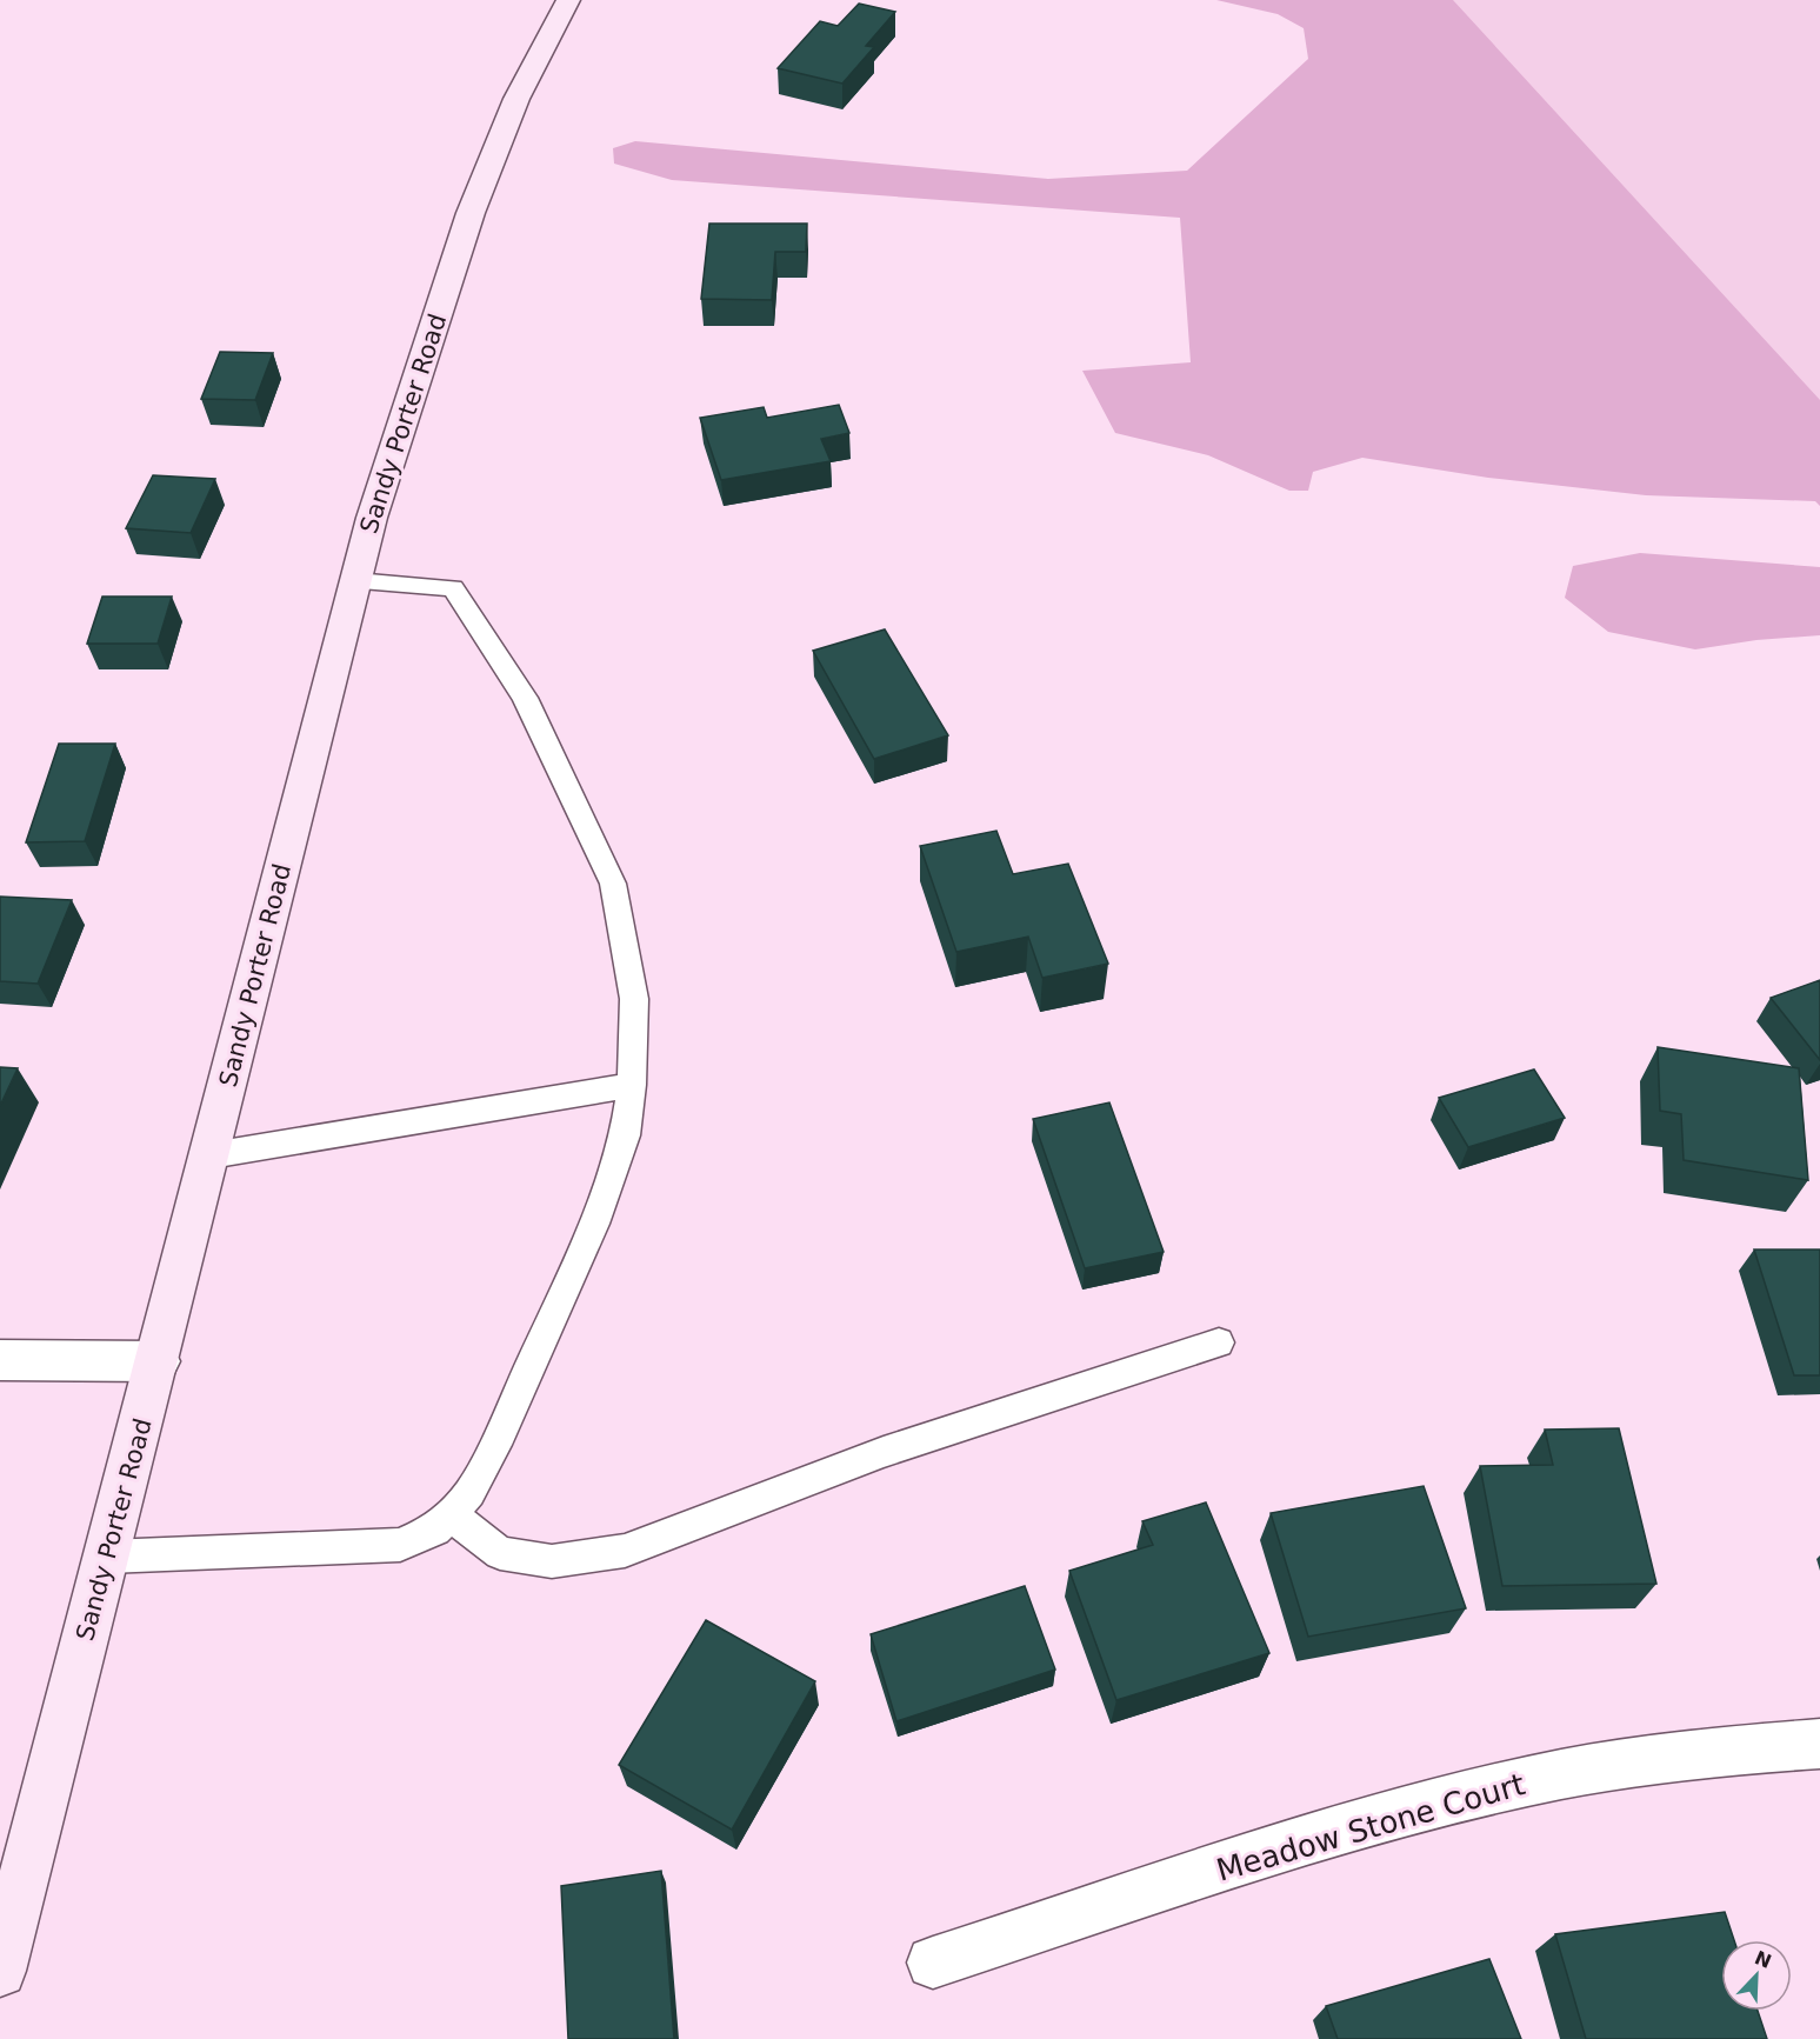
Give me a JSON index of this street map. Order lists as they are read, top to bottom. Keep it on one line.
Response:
{"streets":{"street":["Sandy Porter Road","Meadow Stone Court"]},"north":"top right"}
